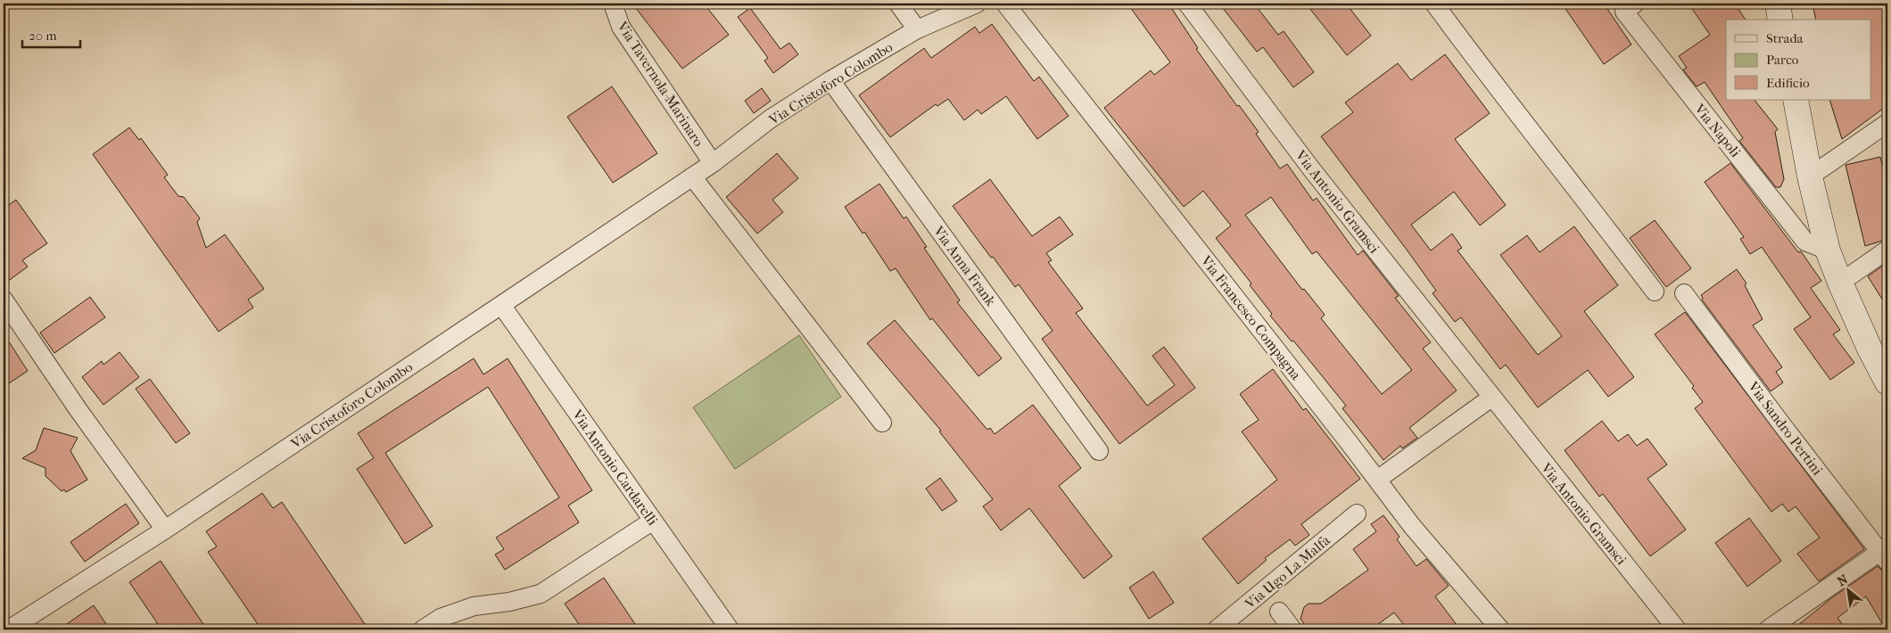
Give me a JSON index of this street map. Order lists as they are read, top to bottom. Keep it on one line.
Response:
{"streets":{"street":["Via Cristoforo Colombo","Via Tavernola-Marinaro","Via Napoli","Via Antonio Gramsci","Via Anna Frank","Via Francesco Compagna","Via Sandro Pertini","Via Antonio Cardarelli","Via Ugo La Malfa"]},"crossings":[["Via Cristoforo Colombo","Via Tavernola-Marinaro"],["Via Cristoforo Colombo","Via Anna Frank"],["Via Cristoforo Colombo","Via Antonio Cardarelli"]],"legend":["Strada","Parco","Edificio"],"scale_bar":"20 m","north":"top left"}
